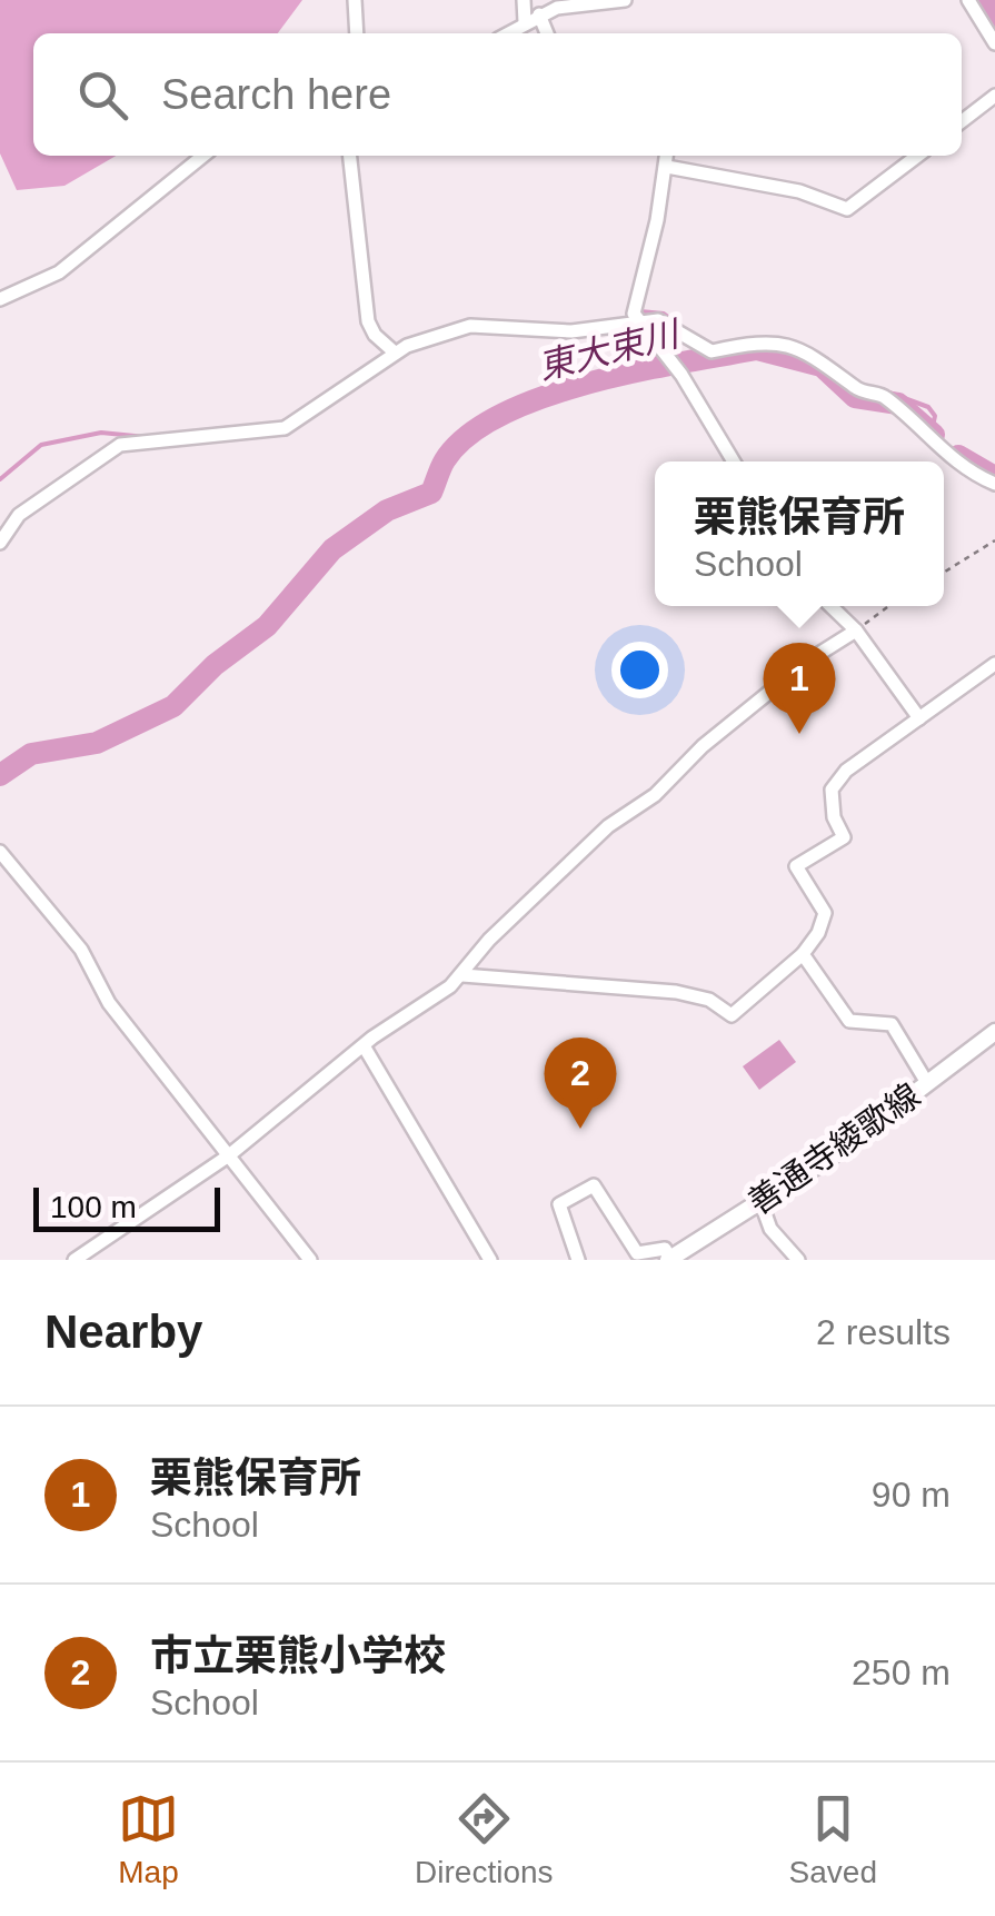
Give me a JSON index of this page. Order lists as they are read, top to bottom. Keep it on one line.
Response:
{"streets":{"main road":["善通寺綾歌線"]},"water":["東大束川"],"scale_bar":"100 m","page":{"search":"Search here","popup":["栗熊保育所","School"],"pins":["1","2"],"scale":"100 m","heading":["Nearby","2 results"],"list":[{"mark":"1","name":"栗熊保育所","note":"School","value":"90 m"},{"mark":"2","name":"市立栗熊小学校","note":"School","value":"250 m"}],"nav":["Map","Directions","Saved"]}}
